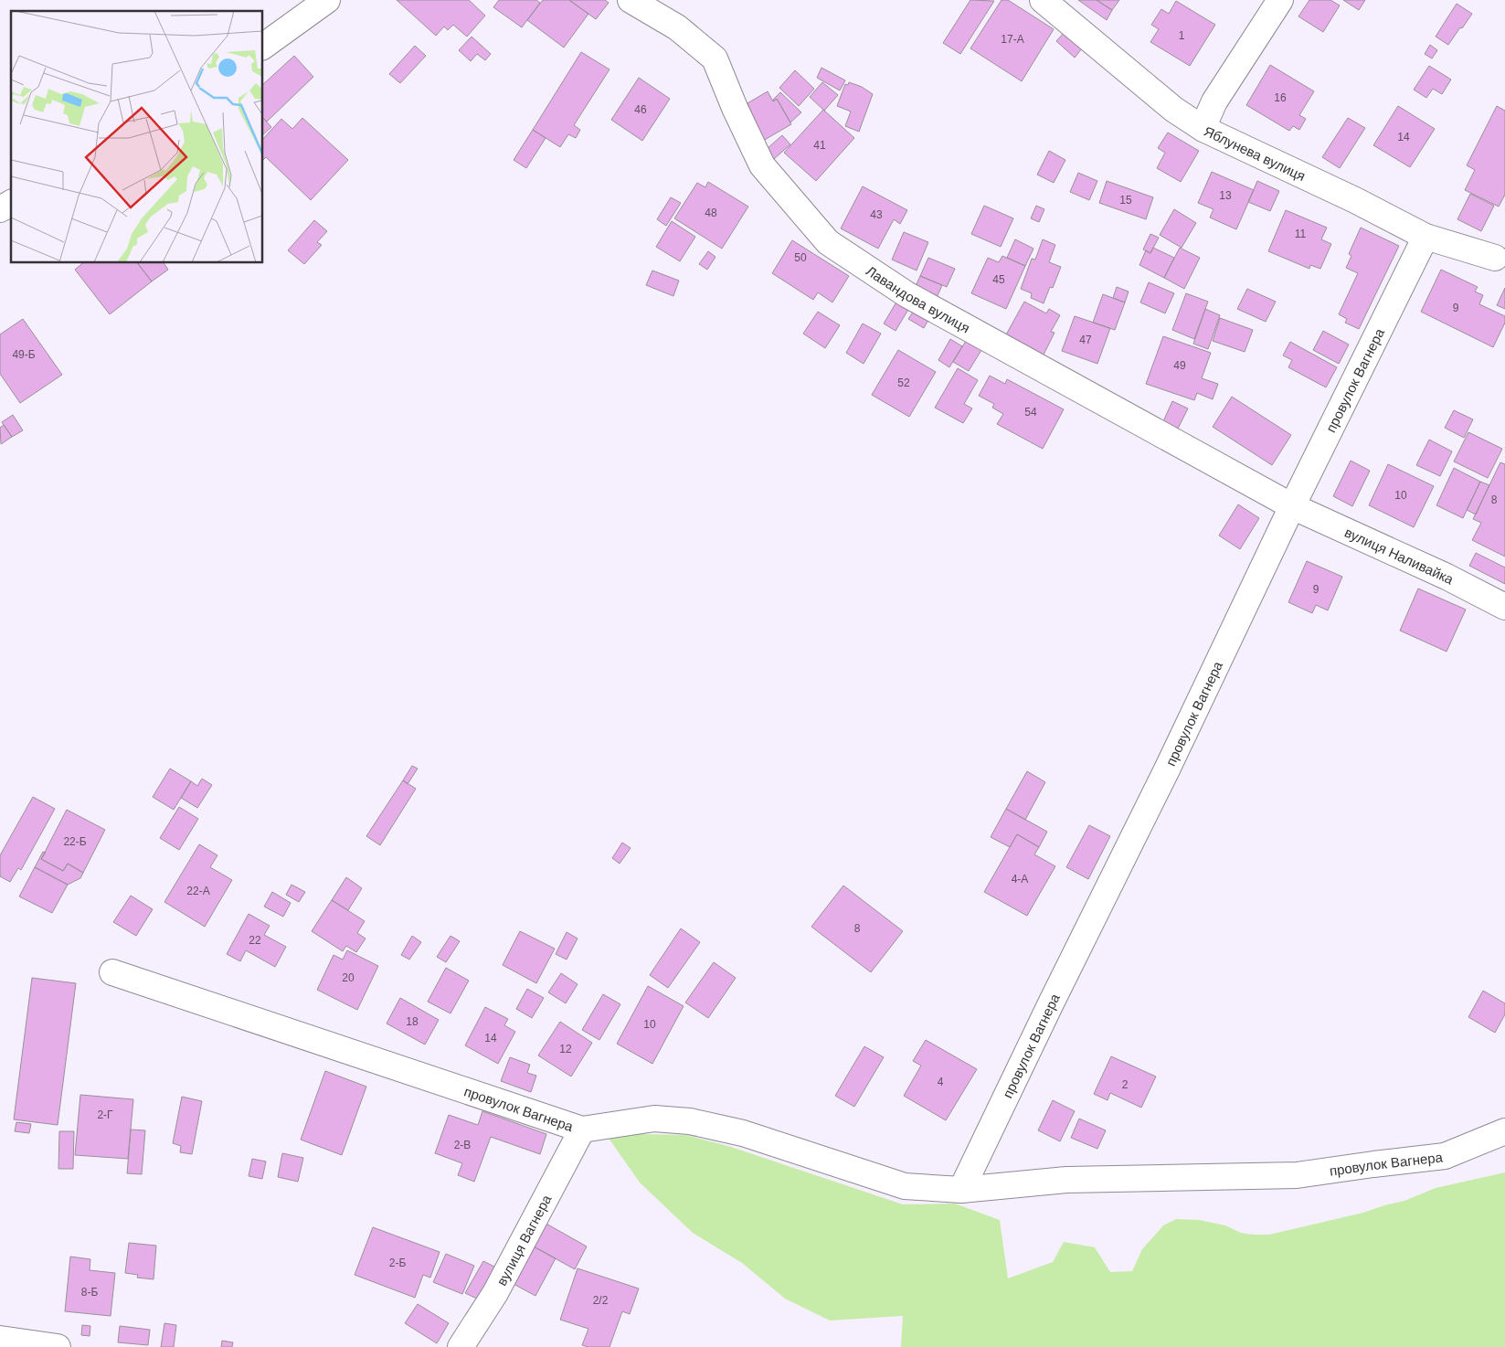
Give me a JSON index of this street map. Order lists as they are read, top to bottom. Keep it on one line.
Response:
{"streets":{"street":["Яблунева вулиця","Лавандова вулиця","провулок Вагнера","вулиця Наливайка","вулиця Вагнера"]},"crossings":[["Яблунева вулиця","провулок Вагнера"],["Лавандова вулиця","провулок Вагнера"],["Лавандова вулиця","вулиця Наливайка"],["провулок Вагнера","вулиця Наливайка"],["провулок Вагнера","вулиця Вагнера"]],"house_numbers":["1","17-А","16","46","14","41","13","15","48","43","11","50","45","9","47","49-Б","49","52","54","10","8","9","22-Б","4-А","22-А","8","22","20","18","10","14","12","4","2","2-Г","2-В","2-Б","8-Б","2/2"]}
